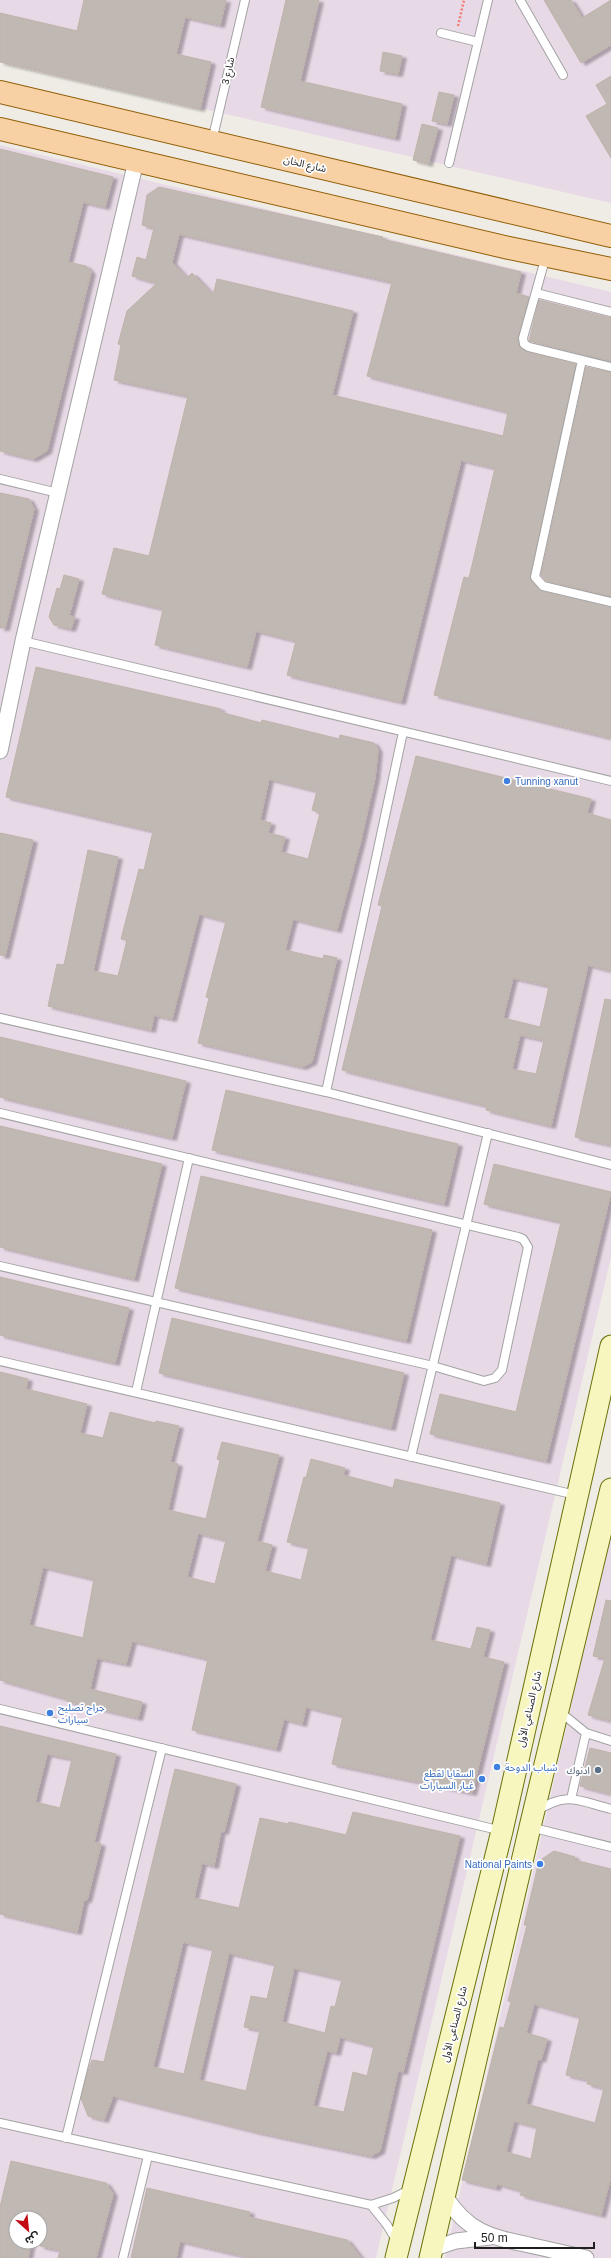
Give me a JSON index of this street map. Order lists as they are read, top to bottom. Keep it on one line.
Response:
{"streets":{"main road":["شارع الخان","شارع الصناعي الأول"],"lane":["شارع 3"]},"crossings":[["شارع 3","شارع الخان"]],"places":["Tunning xanut","جراج تصليح سيارات","شباب الدوحة","ادنوك","السقايا لقطع غيار السيارات","National Paints"],"scale_bar":"50 m","north":"bottom right"}
